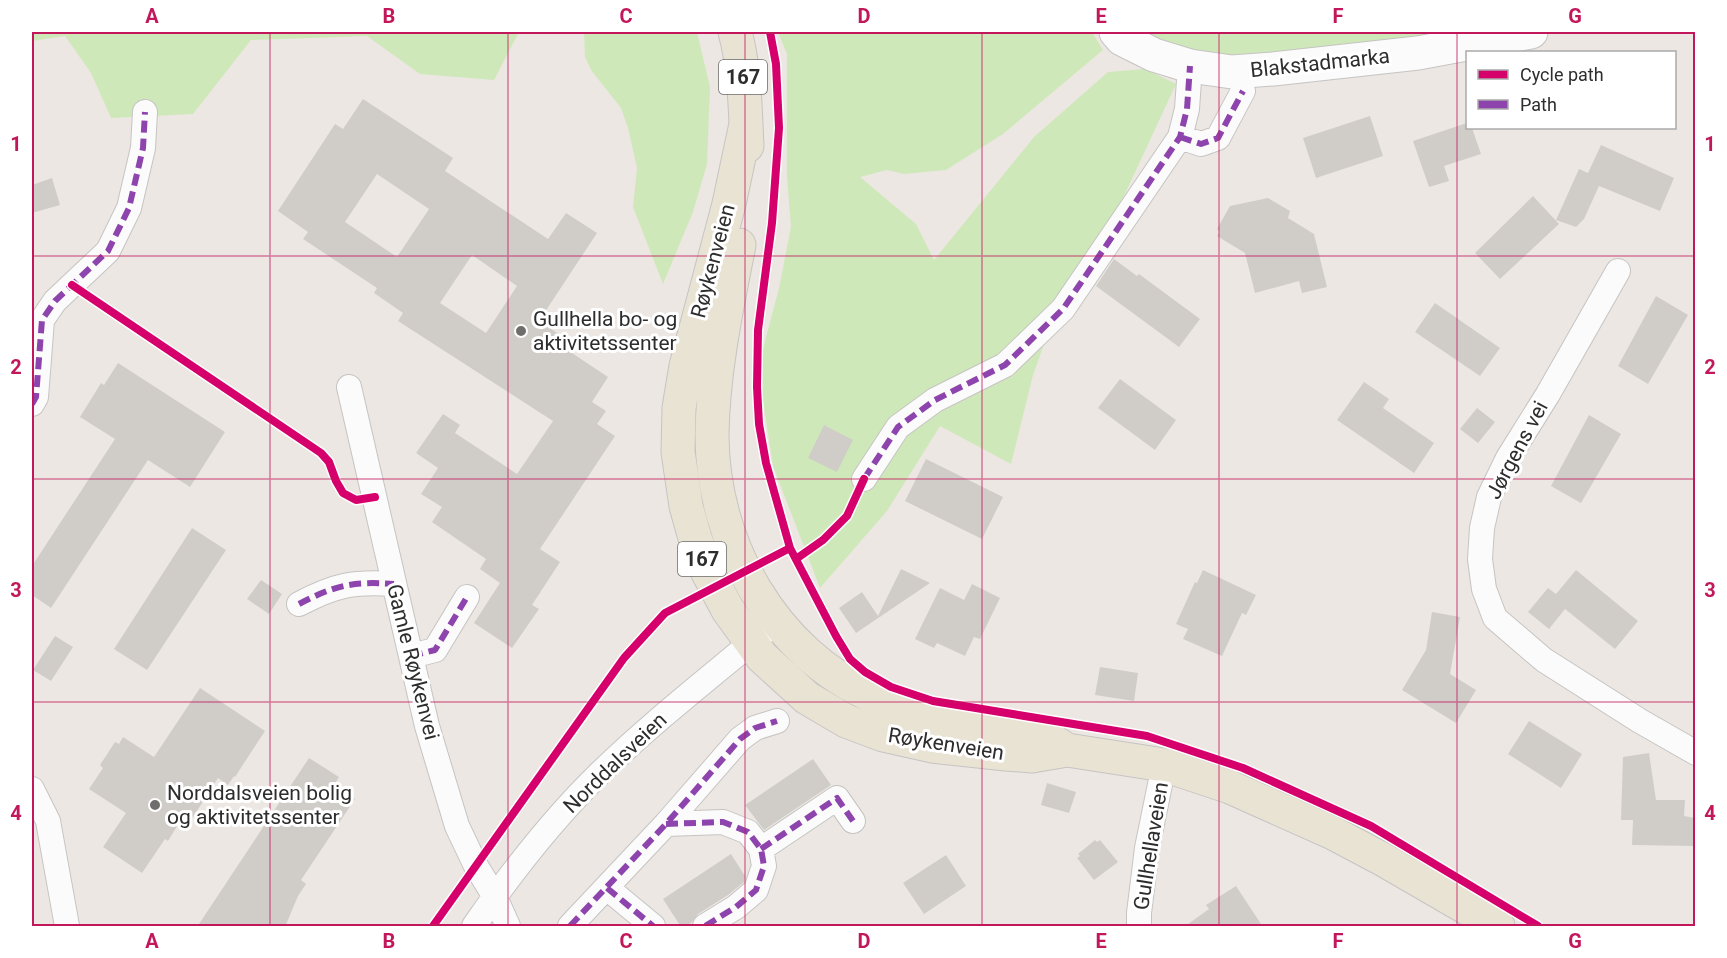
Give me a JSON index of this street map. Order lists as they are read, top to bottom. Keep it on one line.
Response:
{"streets":{"main road":["Blakstadmarka","167","Røykenveien"],"street":["Jørgens vei","Gamle Røykenvei","Norddalsveien","Gullhellaveien"]},"crossings":[["Røykenveien","Norddalsveien"],["Røykenveien","Gullhellaveien"],["Gamle Røykenvei","Norddalsveien"]],"places":["Gullhella bo- og aktivitetssenter","Norddalsveien bolig og aktivitetssenter"],"legend":["Cycle path","Path"],"grid":{"columns":["A","B","C","D","E","F","G"],"rows":["1","2","3","4"]}}
